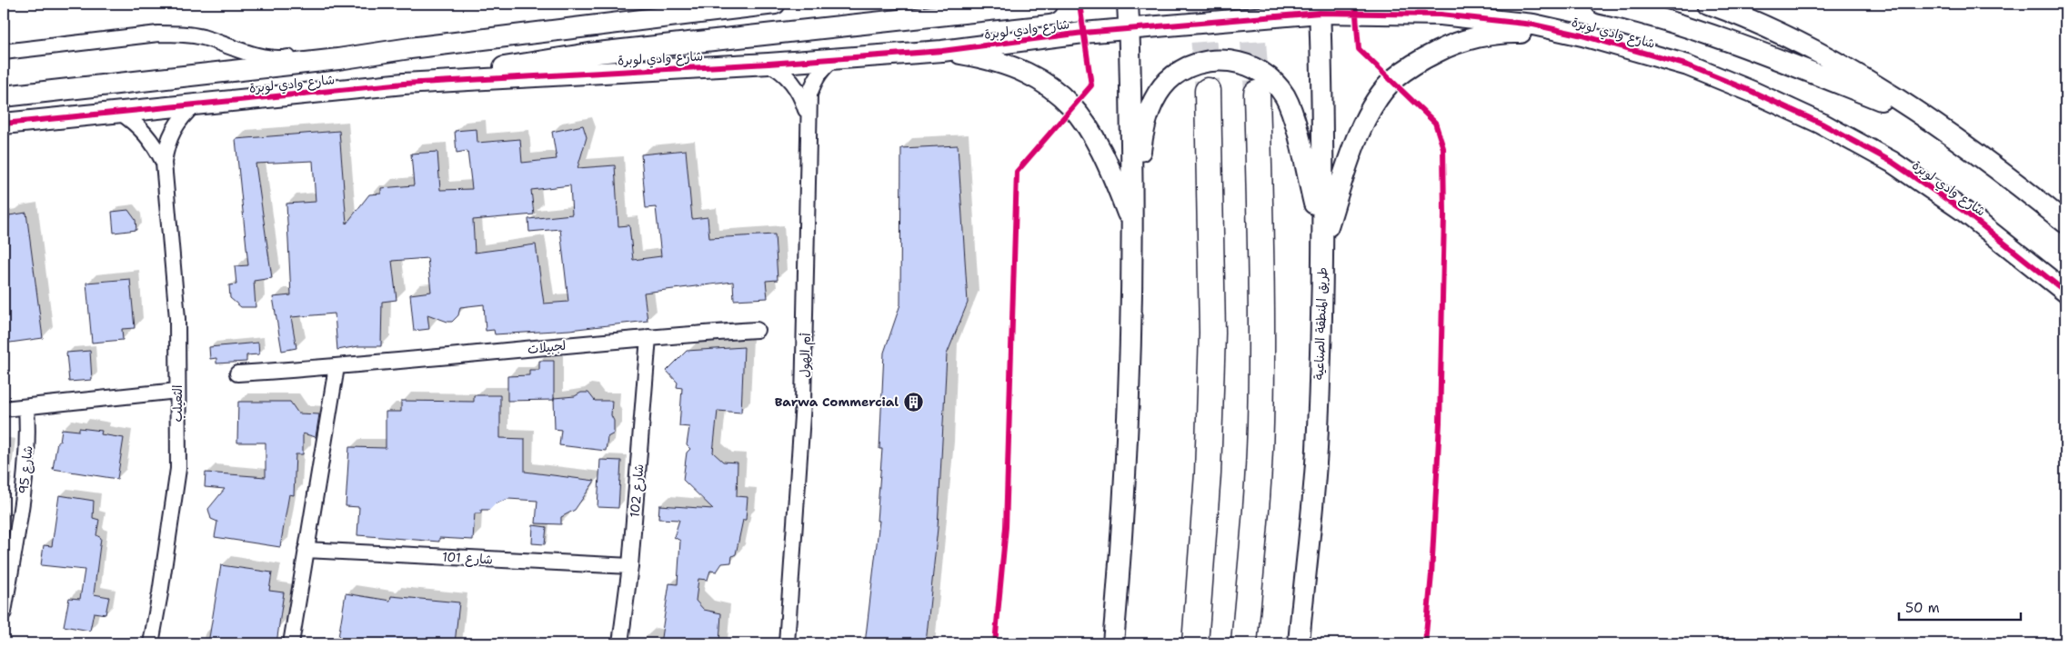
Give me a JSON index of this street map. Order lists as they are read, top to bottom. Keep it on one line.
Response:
{"streets":{"street":["شارع وادي لوبرة","طريق المنطقة الصناعية","لجبيلات","أم الهول","الثعيلب","شارع 95","شارع 102","شارع 101"]},"crossings":[["شارع وادي لوبرة","طريق المنطقة الصناعية"],["شارع وادي لوبرة","أم الهول"],["شارع وادي لوبرة","الثعيلب"],["لجبيلات","شارع 102"],["شارع 102","شارع 101"]],"places":{"building":["Barwa Commercial"]},"scale_bar":"50 m"}
